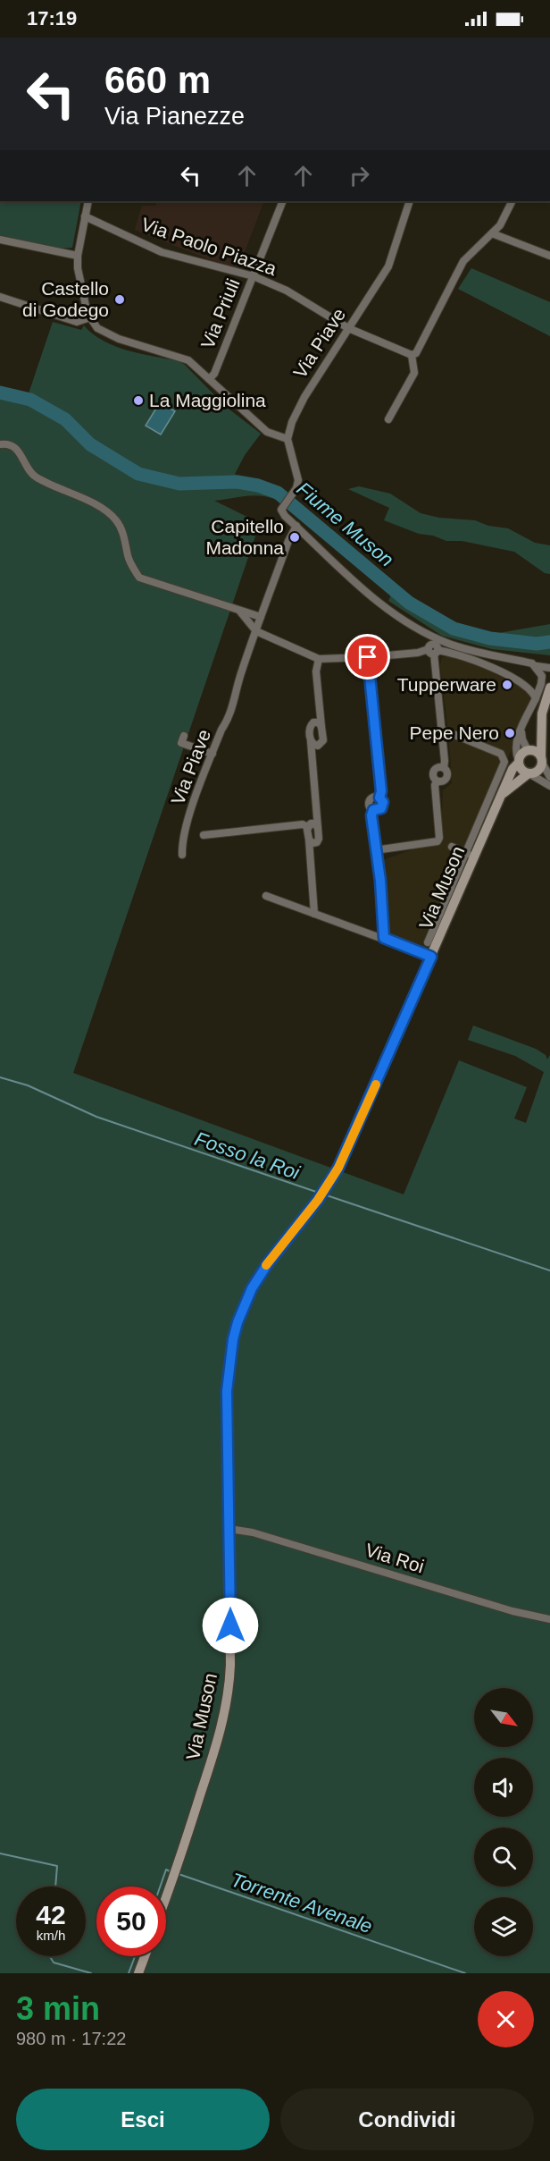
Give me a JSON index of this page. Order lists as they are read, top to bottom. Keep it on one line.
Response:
{"streets":{"main road":["Via Muson"],"street":["Via Paolo Piazza","Via Priuli","Via Piave","Via Roi"]},"crossings":[["Via Paolo Piazza","Via Priuli"],["Via Paolo Piazza","Via Piave"],["Via Muson","Via Roi"]],"water":["Fiume Muson","Fosso la Roi","Torrente Avenale"],"places":["Castello di Godego","La Maggiolina","Capitello Madonna","Tupperware","Pepe Nero"],"north":"bottom right","page":{"status":"17:19","turn":["660 m","Via Pianezze"],"speed":"42 km/h","limit":"50","heading":["3 min","980 m · 17:22"],"buttons":["Esci","Condividi"]}}
